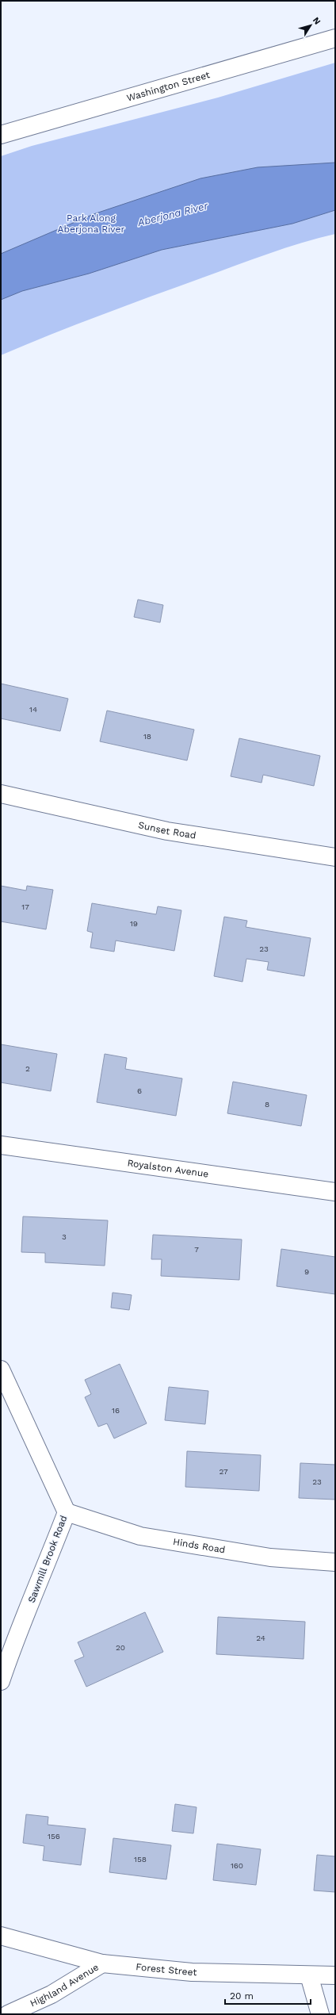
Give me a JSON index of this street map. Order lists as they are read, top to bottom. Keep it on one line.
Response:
{"streets":{"street":["Washington Street","Sunset Road","Royalston Avenue","Hinds Road","Sawmill Brook Road","Forest Street","Highland Avenue"]},"crossings":[["Hinds Road","Sawmill Brook Road"],["Forest Street","Highland Avenue"]],"water":["Aberjona River"],"parks":["Park Along Aberjona River"],"house_numbers":["14","18","17","19","23","2","6","8","3","7","9","16","27","23","24","20","156","158","160"],"scale_bar":"20 m","north":"top right"}
